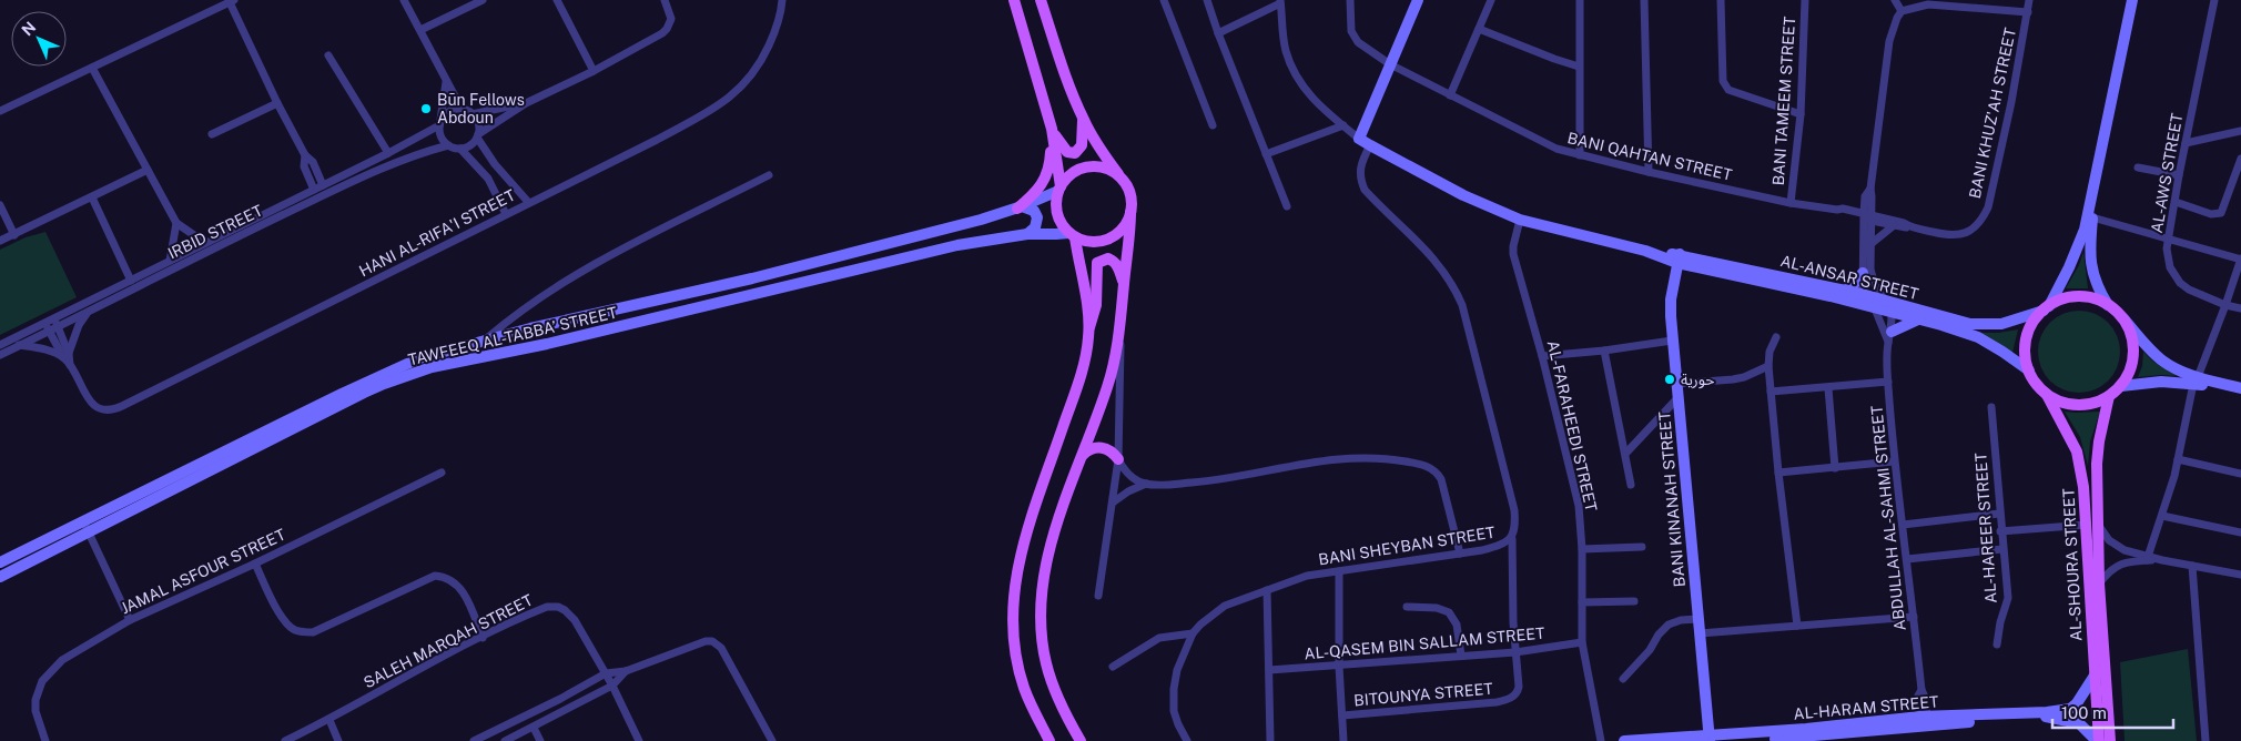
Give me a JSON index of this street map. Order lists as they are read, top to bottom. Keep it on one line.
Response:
{"streets":{"main road":["AL-SHOURA STREET"],"street":["BANI TAMEEM STREET","BANI KHUZ'AH STREET","BANI QAHTAN STREET","AL-AWS STREET","IRBID STREET","HANI AL-RIFA'I STREET","AL-ANSAR STREET","TAWFEEQ AL-TABBA’ STREET","AL-FARAHEEDI STREET","BANI KINANAH STREET","ABDULLAH AL-SAHMI STREET","AL-HAREER STREET","BANI SHEYBAN STREET","JAMAL ASFOUR STREET","SALEH MARQAH STREET","AL-QASEM BIN SALLAM STREET","BITOUNYA STREET","AL-HARAM STREET"]},"crossings":[["BANI TAMEEM STREET","BANI QAHTAN STREET"],["BANI KHUZ'AH STREET","BANI QAHTAN STREET"],["BANI KHUZ'AH STREET","ABDULLAH AL-SAHMI STREET"],["BANI QAHTAN STREET","ABDULLAH AL-SAHMI STREET"],["IRBID STREET","HANI AL-RIFA'I STREET"],["AL-ANSAR STREET","AL-FARAHEEDI STREET"],["AL-ANSAR STREET","BANI KINANAH STREET"],["AL-ANSAR STREET","ABDULLAH AL-SAHMI STREET"],["AL-ANSAR STREET","BANI SHEYBAN STREET"],["AL-ANSAR STREET","AL-SHOURA STREET"],["AL-FARAHEEDI STREET","AL-QASEM BIN SALLAM STREET"],["BANI KINANAH STREET","AL-HARAM STREET"],["ABDULLAH AL-SAHMI STREET","AL-HARAM STREET"],["BANI SHEYBAN STREET","BITOUNYA STREET"],["AL-SHOURA STREET","AL-HARAM STREET"],["AL-QASEM BIN SALLAM STREET","BITOUNYA STREET"]],"places":["Būn Fellows Abdoun","حورية"],"scale_bar":"100 m","north":"top left"}
